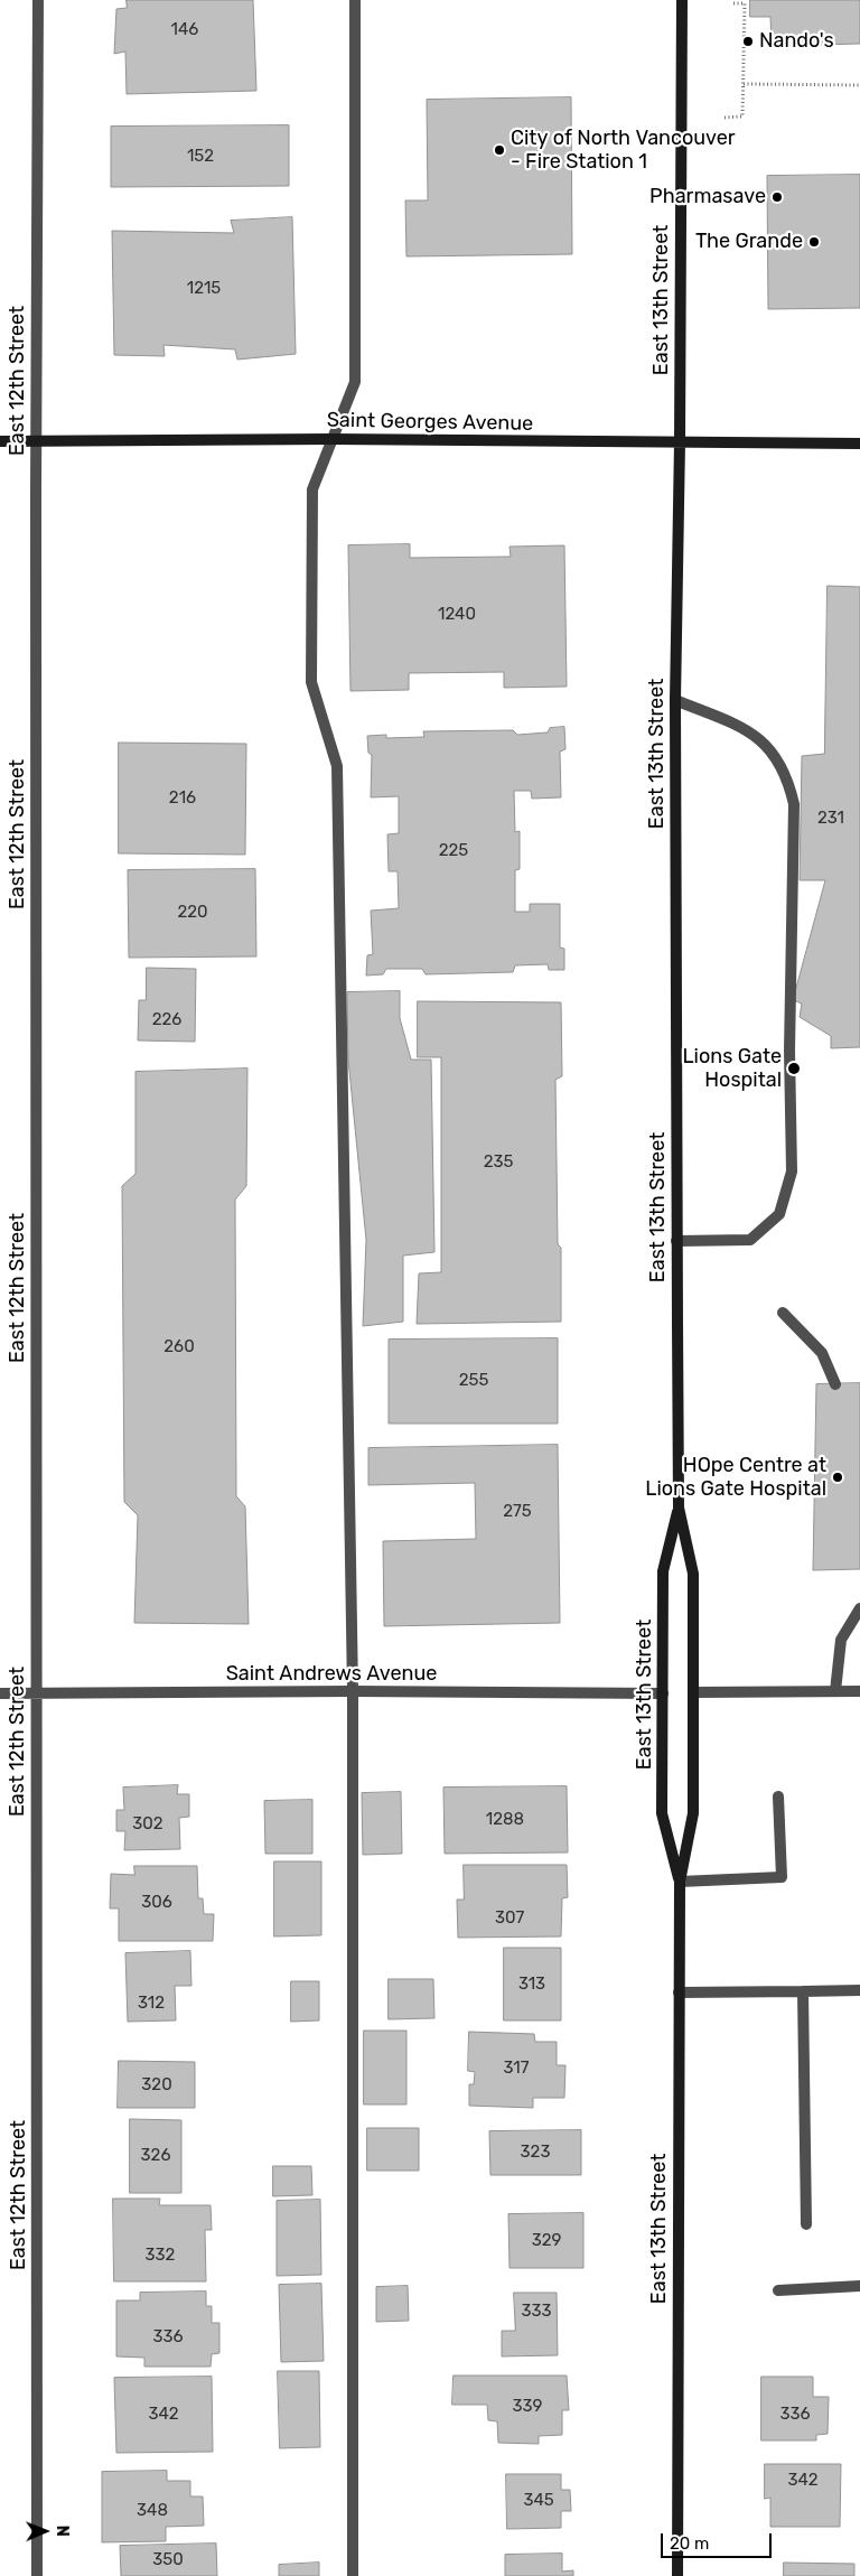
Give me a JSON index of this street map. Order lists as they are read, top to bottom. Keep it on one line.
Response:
{"streets":{"street":["East 13th Street","East 12th Street","Saint Georges Avenue","Saint Andrews Avenue"]},"crossings":[["East 13th Street","Saint Georges Avenue"],["East 13th Street","Saint Andrews Avenue"],["East 12th Street","Saint Georges Avenue"],["East 12th Street","Saint Andrews Avenue"]],"places":["Nando's","City of North Vancouver - Fire Station 1","Pharmasave","The Grande","Lions Gate Hospital","HOpe Centre at Lions Gate Hospital"],"house_numbers":["146","152","1215","1240","216","231","225","220","226","235","260","255","275","1288","302","306","307","313","312","317","320","323","326","329","332","333","336","339","342","336","342","345","348","350"],"scale_bar":"20 m","north":"right"}
